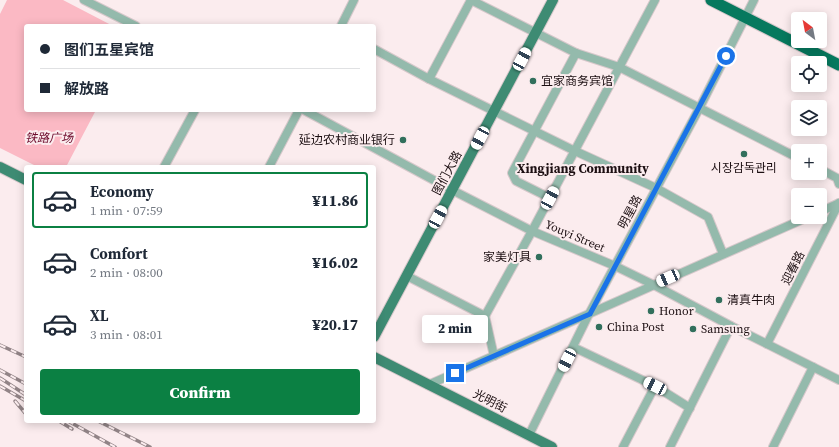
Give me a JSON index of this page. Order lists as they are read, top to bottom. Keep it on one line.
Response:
{"streets":{"main road":["图们大路","光明街"],"street":["明星路","Youyi Street","迎春路"]},"crossings":[["图们大路","Youyi Street"],["明星路","Youyi Street"],["明星路","光明街"],["Youyi Street","迎春路"]],"districts":["Xingjiang Community"],"parks":["铁路广场"],"places":["宜家商务宾馆","延边农村商业银行","시장감독관리","家美灯具","清真牛肉","Honor","China Post","Samsung"],"north":"top left","page":{"map_buttons":["+","−"],"banner":["图们五星宾馆","解放路"],"list":[{"name":"Economy","note":"1 min · 07:59","value":"¥11.86"},{"name":"Comfort","note":"2 min · 08:00","value":"¥16.02"},{"name":"XL","note":"3 min · 08:01","value":"¥20.17"}],"bubble":"2 min","buttons":"Confirm"}}
